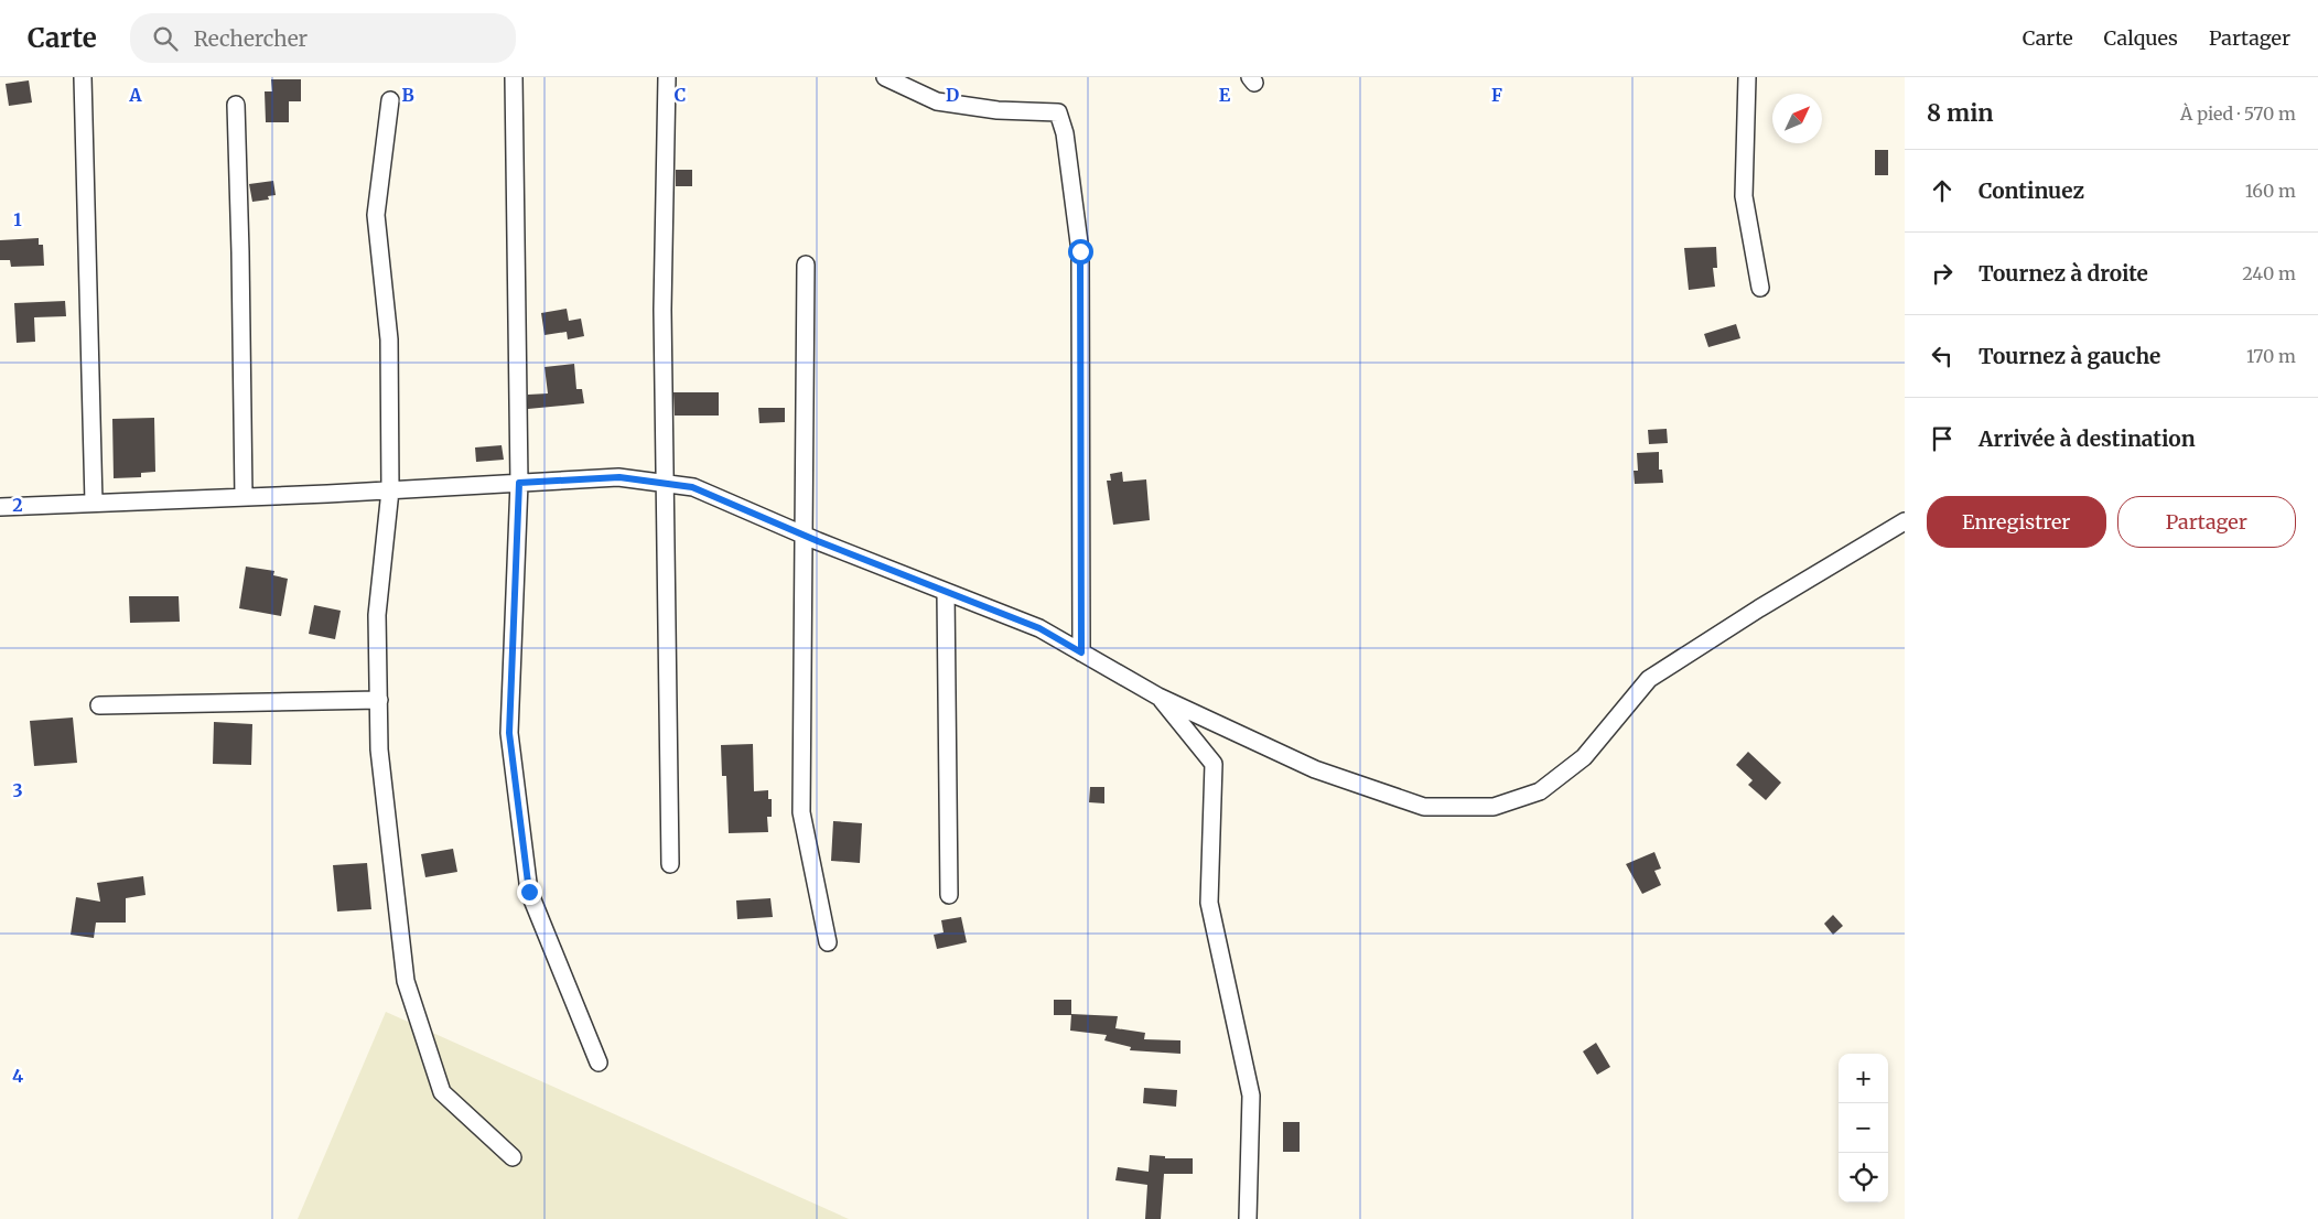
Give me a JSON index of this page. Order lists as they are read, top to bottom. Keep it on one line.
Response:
{"north":"top right","page":{"header":"Carte","search":"Rechercher","nav":["Carte","Calques","Partager"],"heading":["8 min","À pied · 570 m"],"list":[["Continuez","160 m"],["Tournez à droite","240 m"],["Tournez à gauche","170 m"],"Arrivée à destination"],"buttons":["Enregistrer","Partager"],"map_buttons":["+","−"]},"grid":{"columns":["A","B","C","D","E","F"],"rows":["1","2","3","4"]}}
